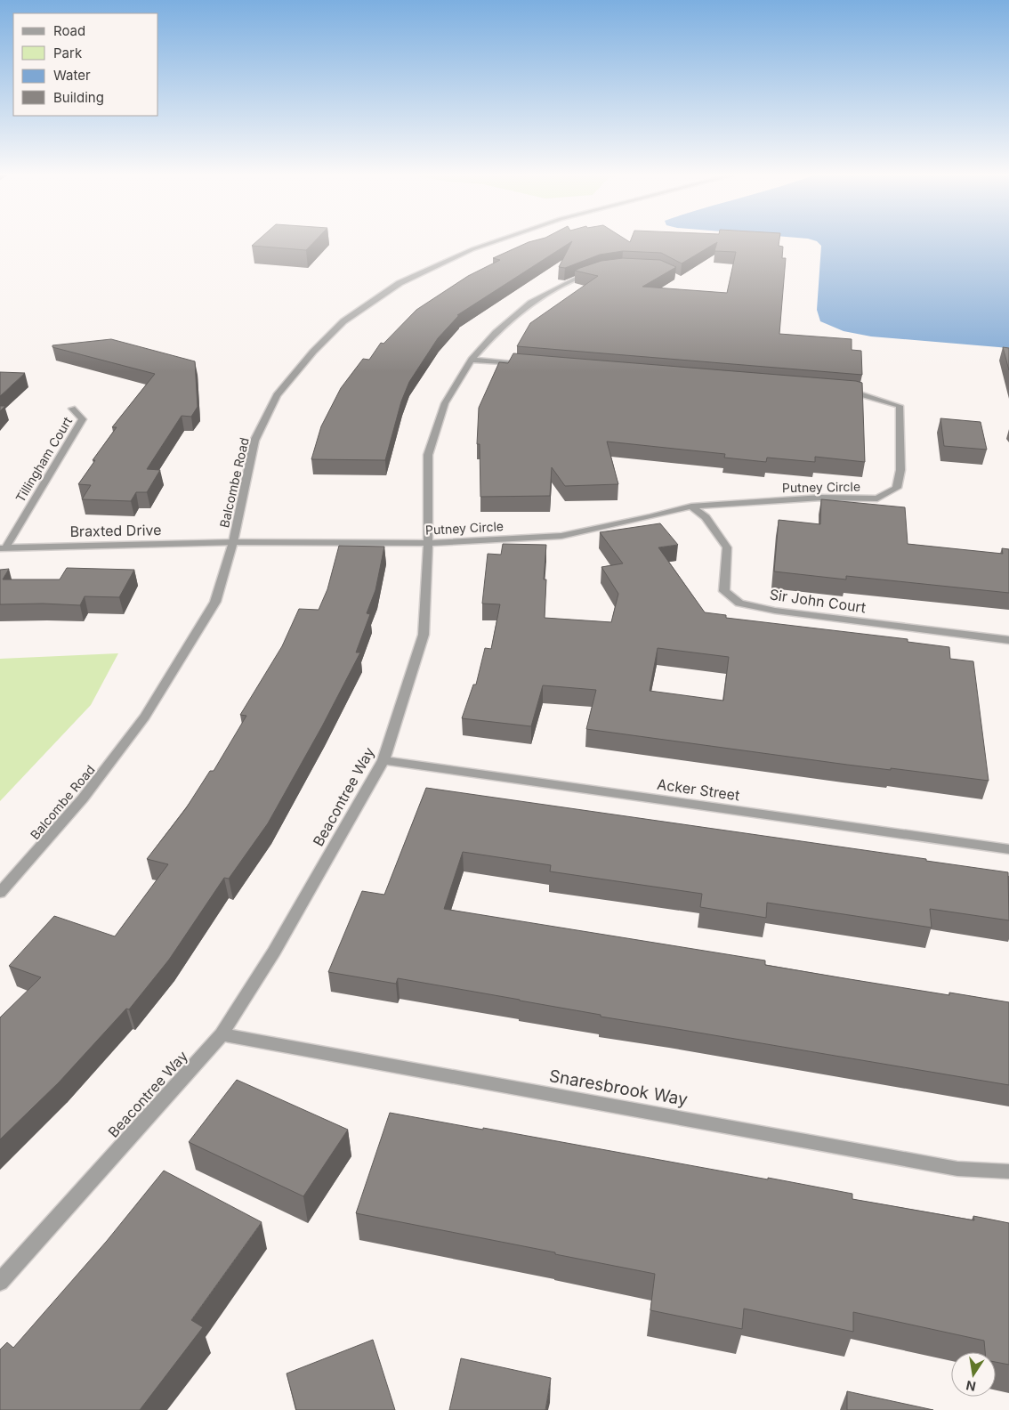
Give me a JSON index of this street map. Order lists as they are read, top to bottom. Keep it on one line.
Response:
{"streets":{"street":["Tillingham Court","Balcombe Road","Putney Circle","Braxted Drive","Sir John Court","Acker Street","Beacontree Way","Snaresbrook Way"]},"crossings":[["Tillingham Court","Braxted Drive"],["Balcombe Road","Putney Circle"],["Balcombe Road","Braxted Drive"],["Putney Circle","Braxted Drive"],["Putney Circle","Sir John Court"],["Putney Circle","Beacontree Way"],["Acker Street","Beacontree Way"],["Beacontree Way","Snaresbrook Way"]],"legend":["Road","Park","Water","Building"],"north":"bottom"}
